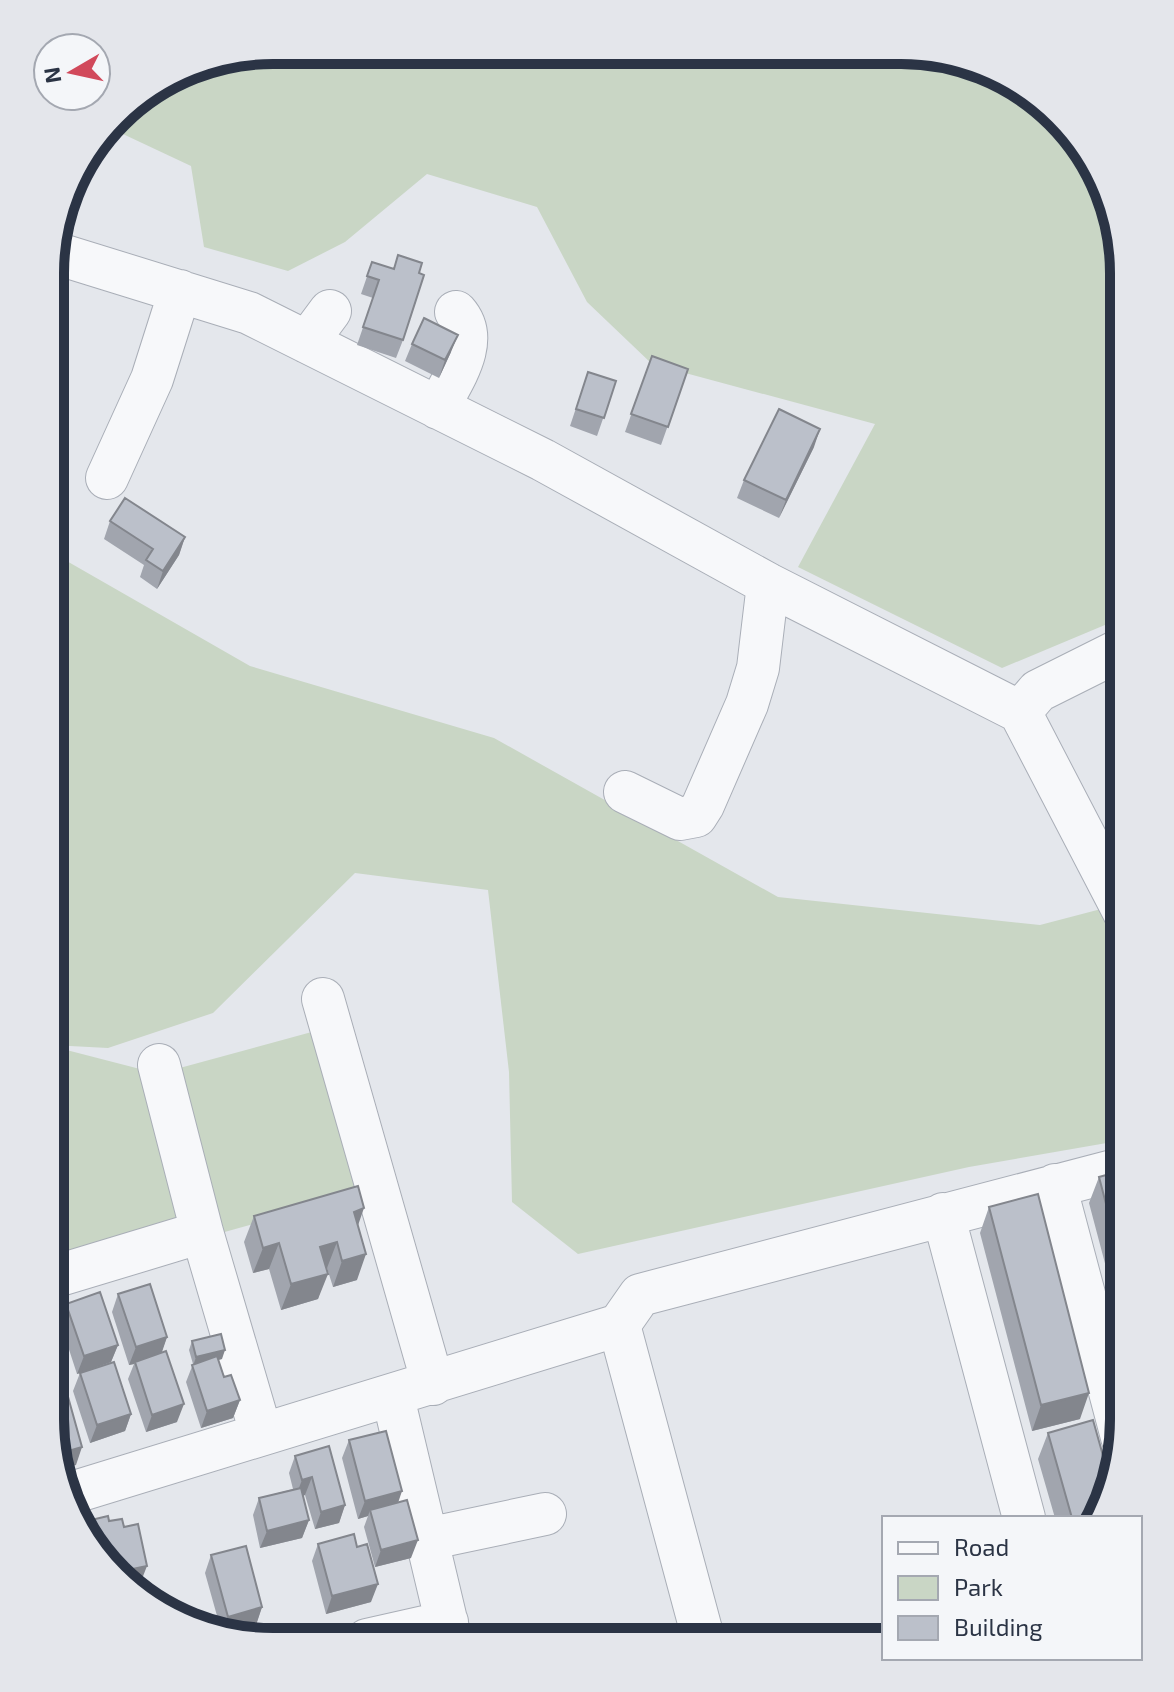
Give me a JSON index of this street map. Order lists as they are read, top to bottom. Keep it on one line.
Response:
{"legend":["Road","Park","Building"],"north":"left"}
